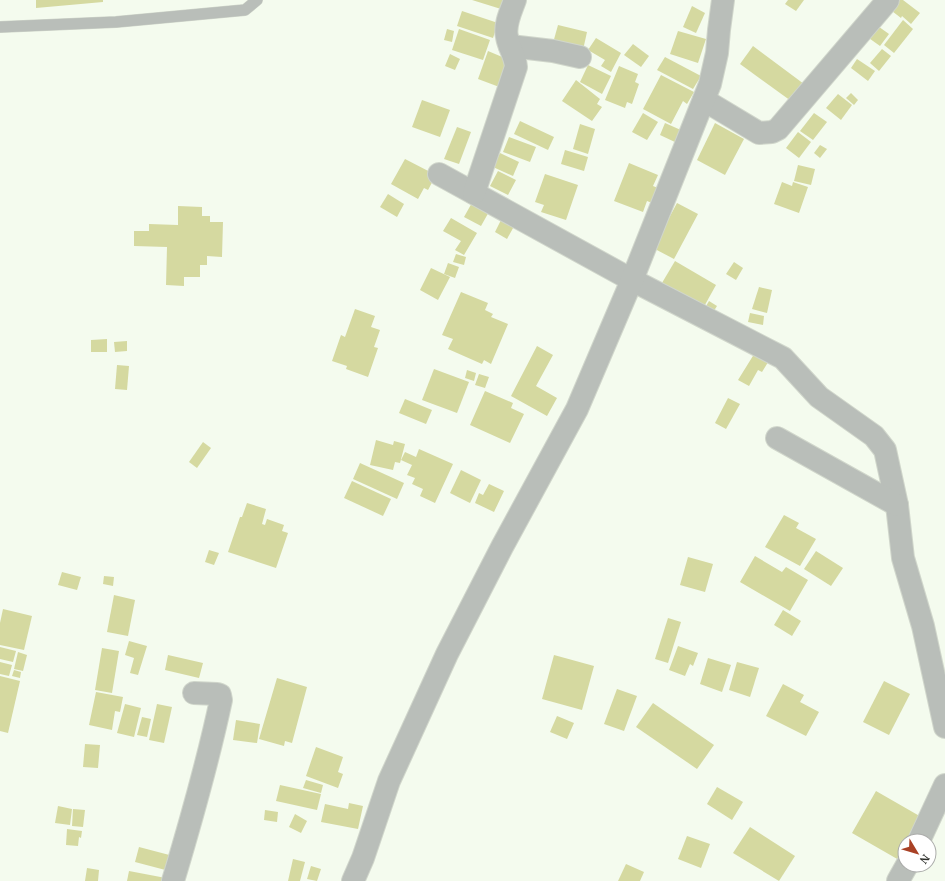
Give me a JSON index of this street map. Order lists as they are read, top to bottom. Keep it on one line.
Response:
{"north":"bottom right"}
